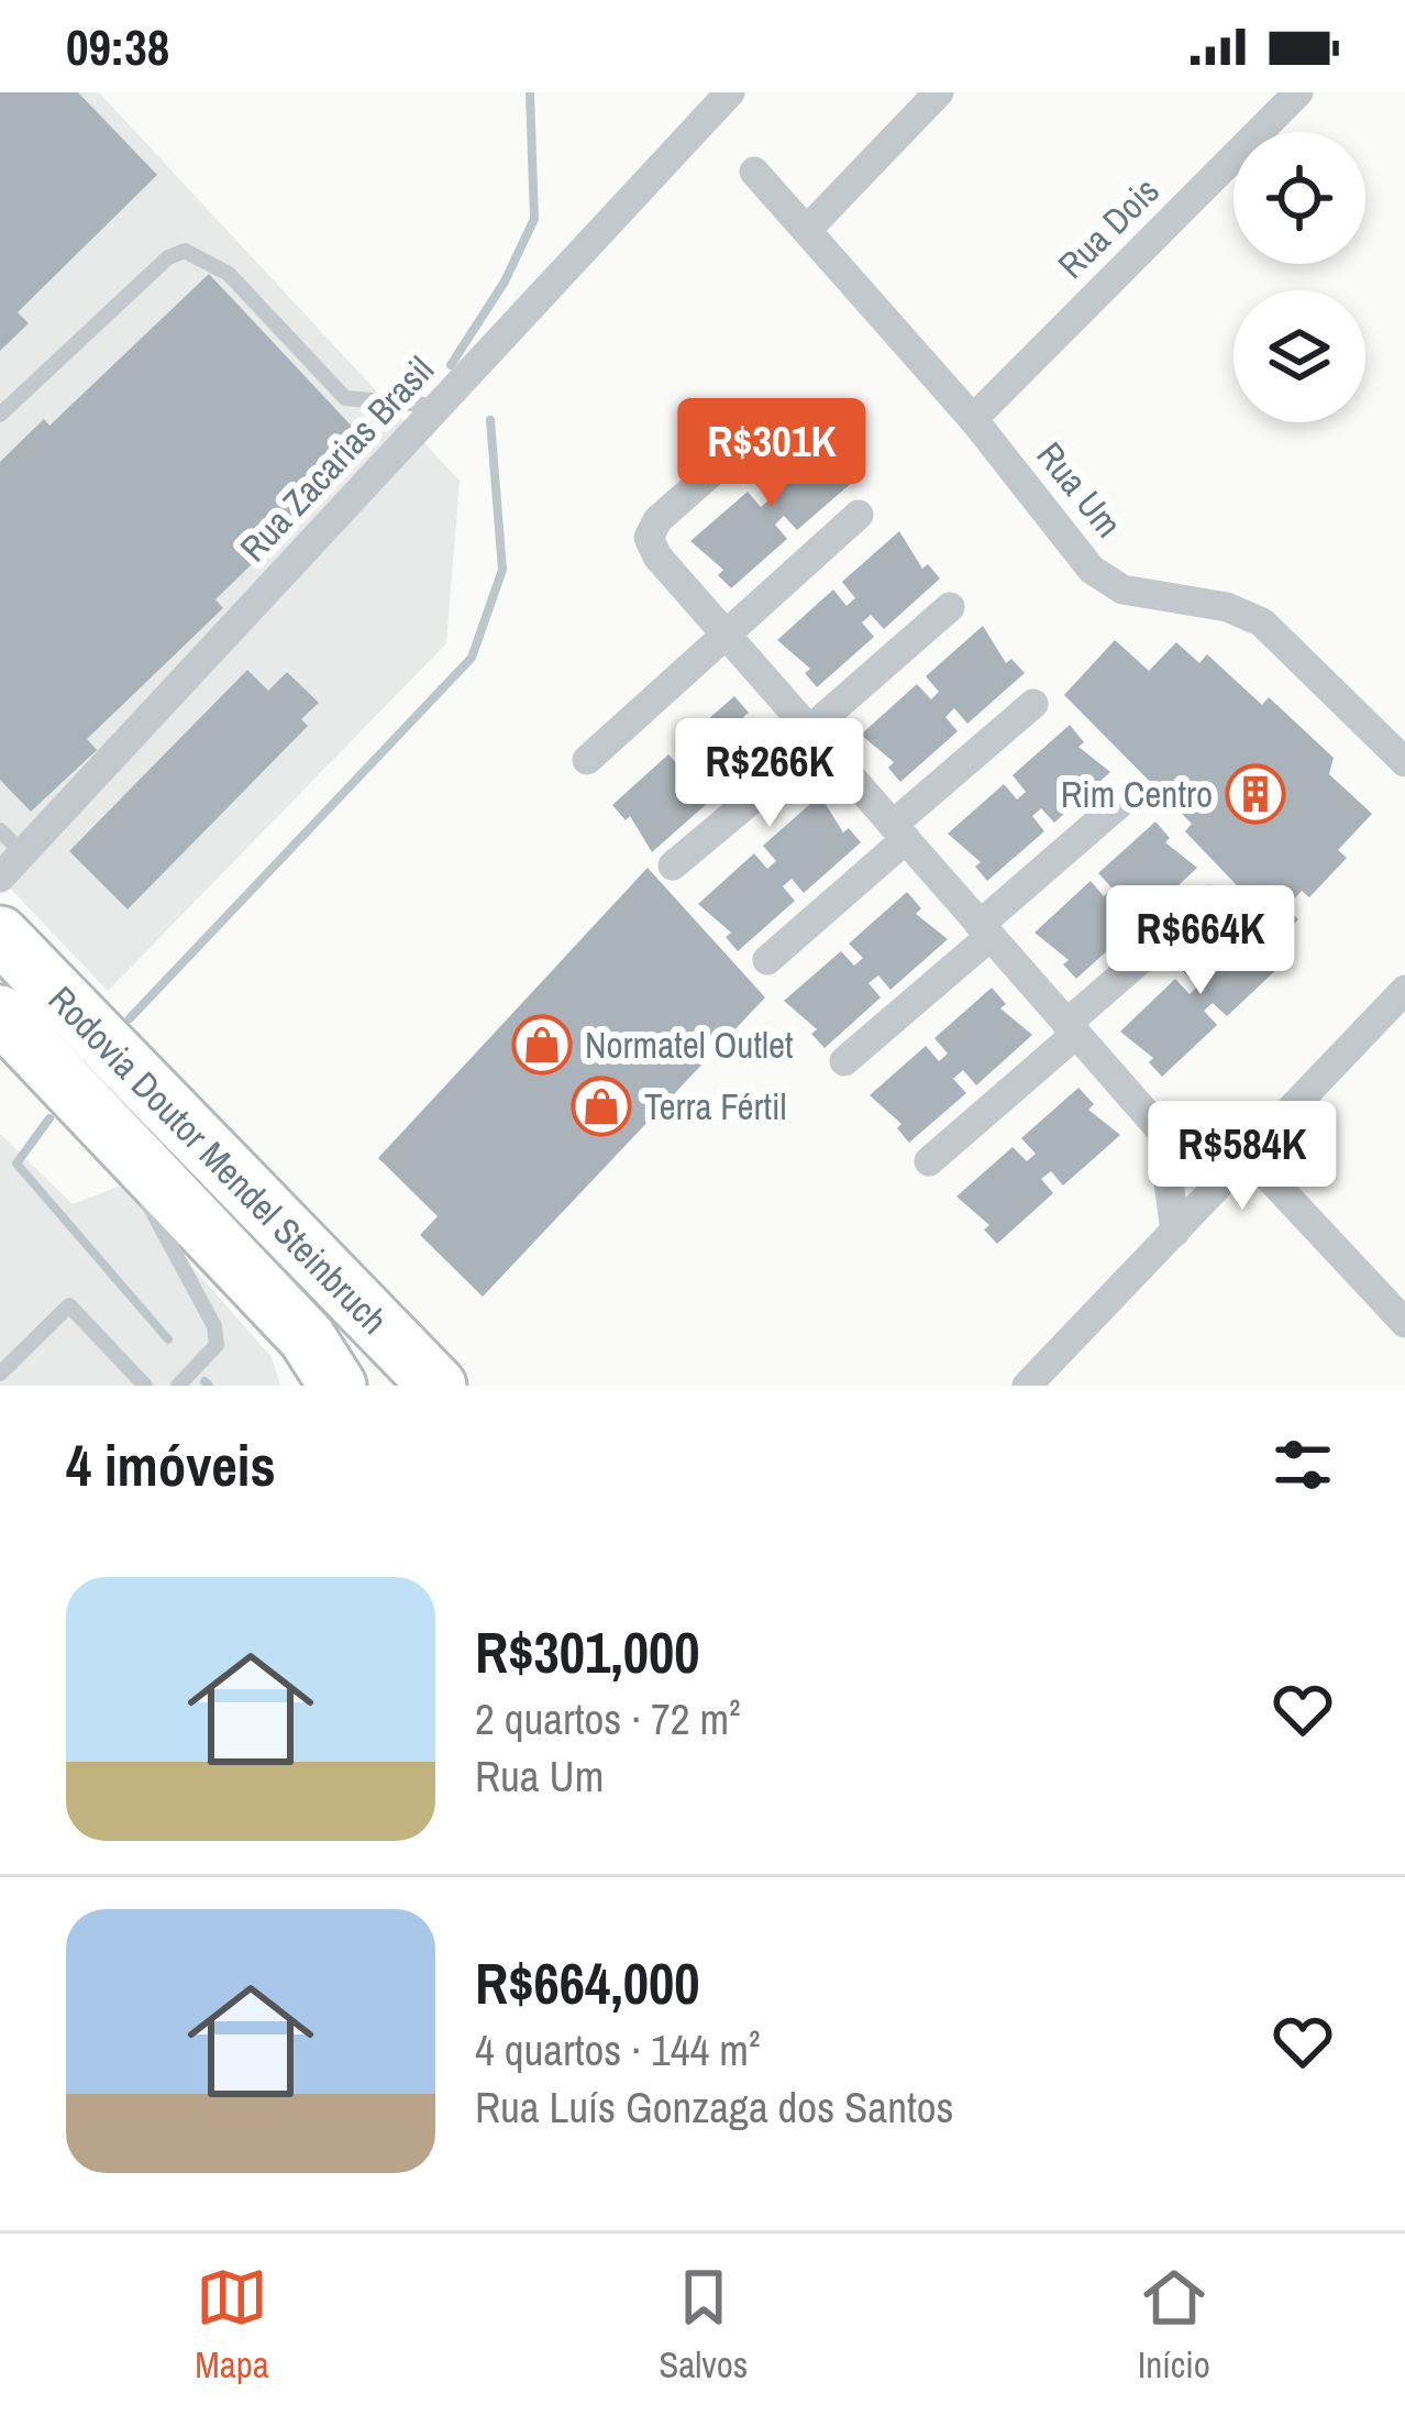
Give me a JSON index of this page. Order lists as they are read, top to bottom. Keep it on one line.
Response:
{"streets":{"highway":["Rodovia Doutor Mendel Steinbruch"],"street":["Rua Dois","Rua Zacarias Brasil","Rua Um"]},"crossings":[["Rua Dois","Rua Um"]],"places":{"building":["Rim Centro"],"shop":["Normatel Outlet","Terra Fértil"]},"page":{"status":"09:38","price":["R$301K","R$266K","R$664K","R$584K"],"heading":"4 imóveis","list":[{"name":"R$301,000","note":"2 quartos · 72 m² · Rua Um"},{"name":"R$664,000","note":"4 quartos · 144 m² · Rua Luís Gonzaga dos Santos"}],"tabs":["Mapa","Salvos","Início"]}}
